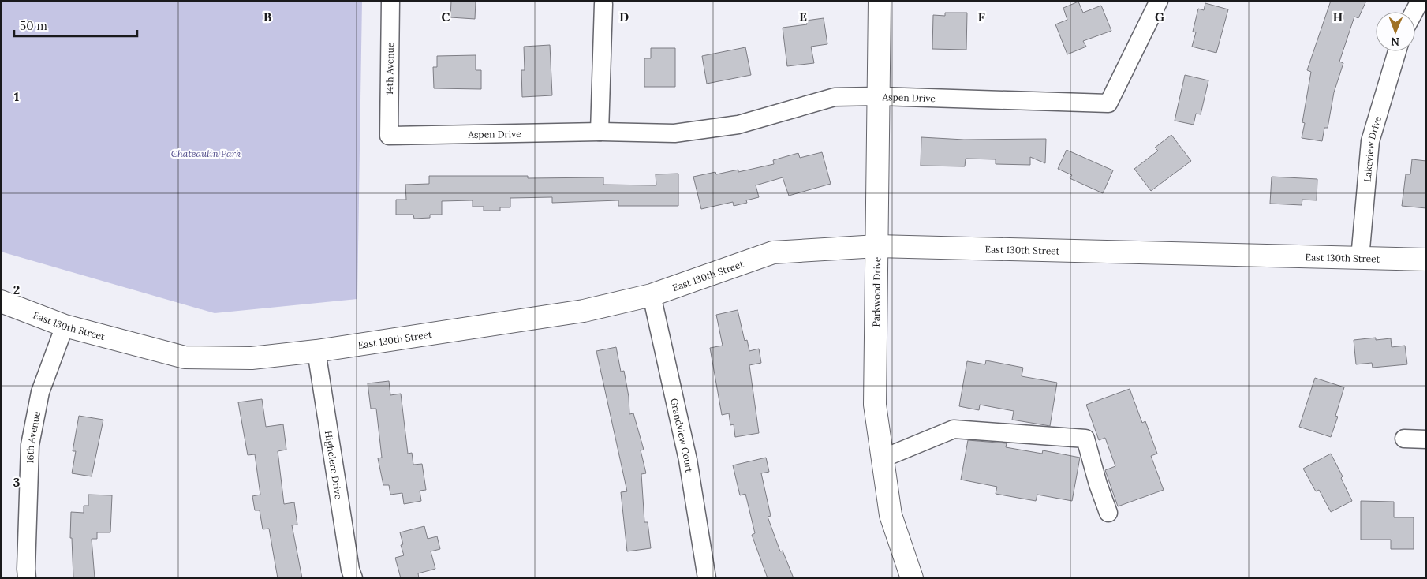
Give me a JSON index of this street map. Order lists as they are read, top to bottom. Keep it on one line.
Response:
{"streets":{"street":["14th Avenue","Aspen Drive","Lakeview Drive","East 130th Street","Parkwood Drive","Grandview Court","16th Avenue","Highclere Drive"]},"crossings":[["14th Avenue","Aspen Drive"],["Aspen Drive","Parkwood Drive"],["Lakeview Drive","East 130th Street"],["East 130th Street","Parkwood Drive"],["East 130th Street","Grandview Court"],["East 130th Street","16th Avenue"],["East 130th Street","Highclere Drive"]],"parks":["Chateaulin Park"],"scale_bar":"50 m","north":"bottom","grid":{"columns":["B","C","D","E","F","G","H"],"rows":["1","2","3"]}}
